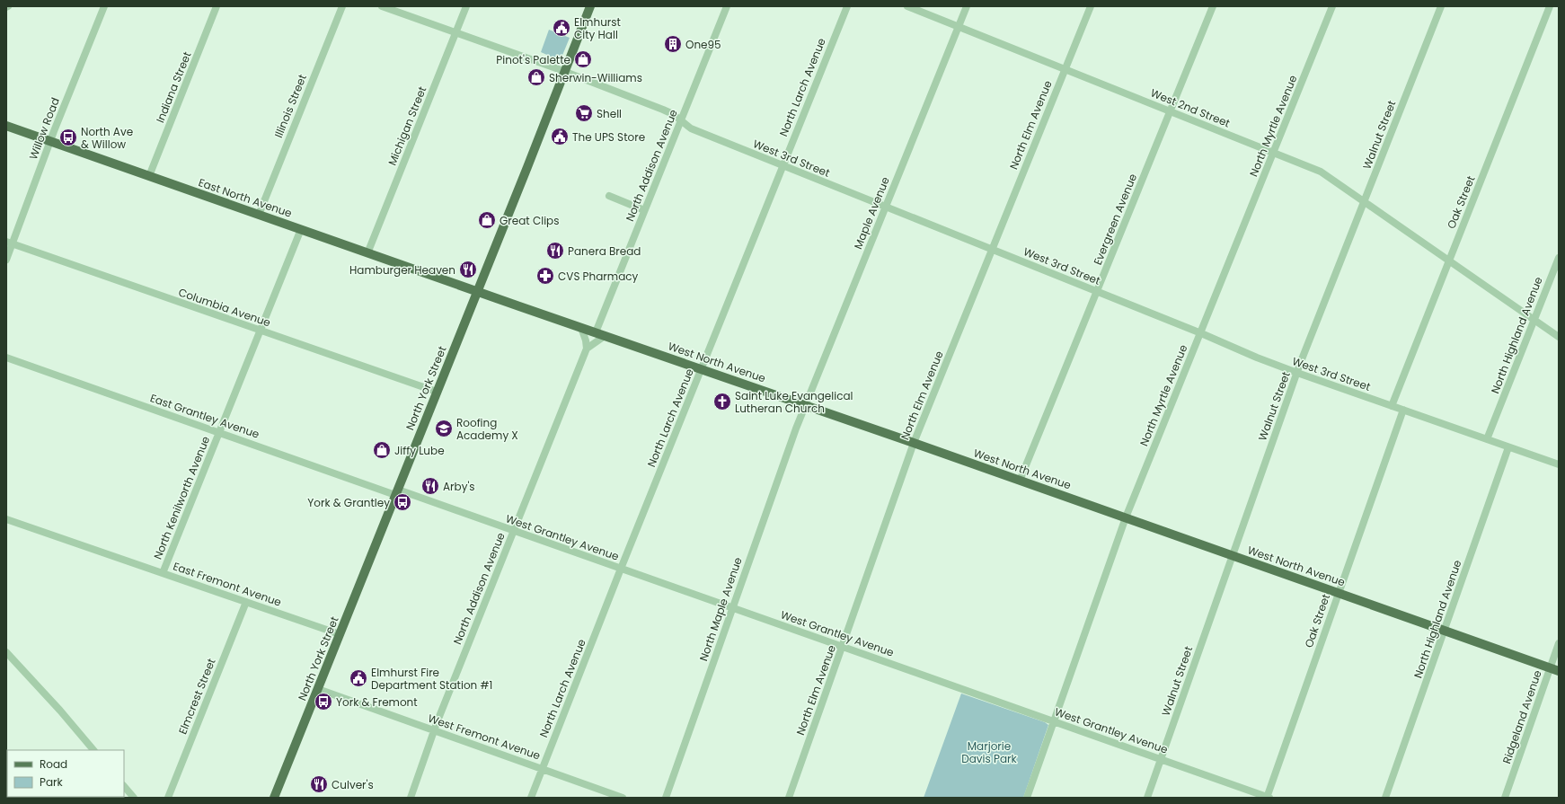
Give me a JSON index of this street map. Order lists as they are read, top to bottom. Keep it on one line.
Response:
{"streets":{"main road":["East North Avenue","West North Avenue","North York Street"],"street":["Indiana Street","North Larch Avenue","Illinois Street","West 2nd Street","North Elm Avenue","Michigan Street","North Myrtle Avenue","Willow Road","Walnut Street","West 3rd Street","North Addison Avenue","Oak Street","Maple Avenue","Evergreen Avenue","Columbia Avenue","North Highland Avenue","East Grantley Avenue","North Kenilworth Avenue","West Grantley Avenue","East Fremont Avenue","North Maple Avenue","Elmcrest Street","Ridgeland Avenue","West Fremont Avenue"]},"crossings":[["Indiana Street","East North Avenue"],["North Larch Avenue","West 3rd Street"],["North Larch Avenue","West North Avenue"],["North Larch Avenue","West Grantley Avenue"],["North Larch Avenue","West Fremont Avenue"],["Illinois Street","East North Avenue"],["West 2nd Street","North Elm Avenue"],["West 2nd Street","North Myrtle Avenue"],["West 2nd Street","Walnut Street"],["West 2nd Street","Oak Street"],["West 2nd Street","Maple Avenue"],["West 2nd Street","Evergreen Avenue"],["West 2nd Street","North Highland Avenue"],["North Elm Avenue","West 3rd Street"],["North Elm Avenue","West North Avenue"],["North Elm Avenue","West Grantley Avenue"],["Michigan Street","West 3rd Street"],["Michigan Street","East North Avenue"],["North Myrtle Avenue","West 3rd Street"],["North Myrtle Avenue","West North Avenue"],["North Myrtle Avenue","West Grantley Avenue"],["Willow Road","East North Avenue"],["Willow Road","Columbia Avenue"],["Walnut Street","West 3rd Street"],["Walnut Street","West North Avenue"],["Walnut Street","West Grantley Avenue"],["West 3rd Street","North Addison Avenue"],["West 3rd Street","Oak Street"],["West 3rd Street","Maple Avenue"],["West 3rd Street","Evergreen Avenue"],["West 3rd Street","North Highland Avenue"],["West 3rd Street","North York Street"],["North Addison Avenue","West North Avenue"],["North Addison Avenue","West Grantley Avenue"],["North Addison Avenue","West Fremont Avenue"],["East North Avenue","West North Avenue"],["East North Avenue","North York Street"],["East North Avenue","North Kenilworth Avenue"],["Oak Street","West North Avenue"],["Oak Street","West Grantley Avenue"],["Maple Avenue","West North Avenue"],["Maple Avenue","North Maple Avenue"],["Evergreen Avenue","West North Avenue"],["Columbia Avenue","North York Street"],["Columbia Avenue","North Kenilworth Avenue"],["North Highland Avenue","West North Avenue"],["West North Avenue","North York Street"],["West North Avenue","Ridgeland Avenue"],["North York Street","East Grantley Avenue"],["North York Street","West Grantley Avenue"],["North York Street","East Fremont Avenue"],["North York Street","West Fremont Avenue"],["East Grantley Avenue","North Kenilworth Avenue"],["East Grantley Avenue","West Grantley Avenue"],["North Kenilworth Avenue","East Fremont Avenue"],["West Grantley Avenue","North Maple Avenue"],["East Fremont Avenue","Elmcrest Street"]],"parks":["Marjorie Davis Park"],"places":{"public building":["Elmhurst City Hall","The UPS Store","Elmhurst Fire Department Station #1"],"building":["One95"],"shop":["Pinot's Palette","Sherwin-Williams","Great Clips","Jiffy Lube"],"supermarket":["Shell"],"bus stop":["North Ave & Willow","York & Grantley","York & Fremont"],"restaurant":["Panera Bread","Hamburger Heaven","Arby's","Culver's"],"pharmacy":["CVS Pharmacy"],"church":["Saint Luke Evangelical Lutheran Church"],"school or university":["Roofing Academy X"]},"legend":["Road","Park"]}
